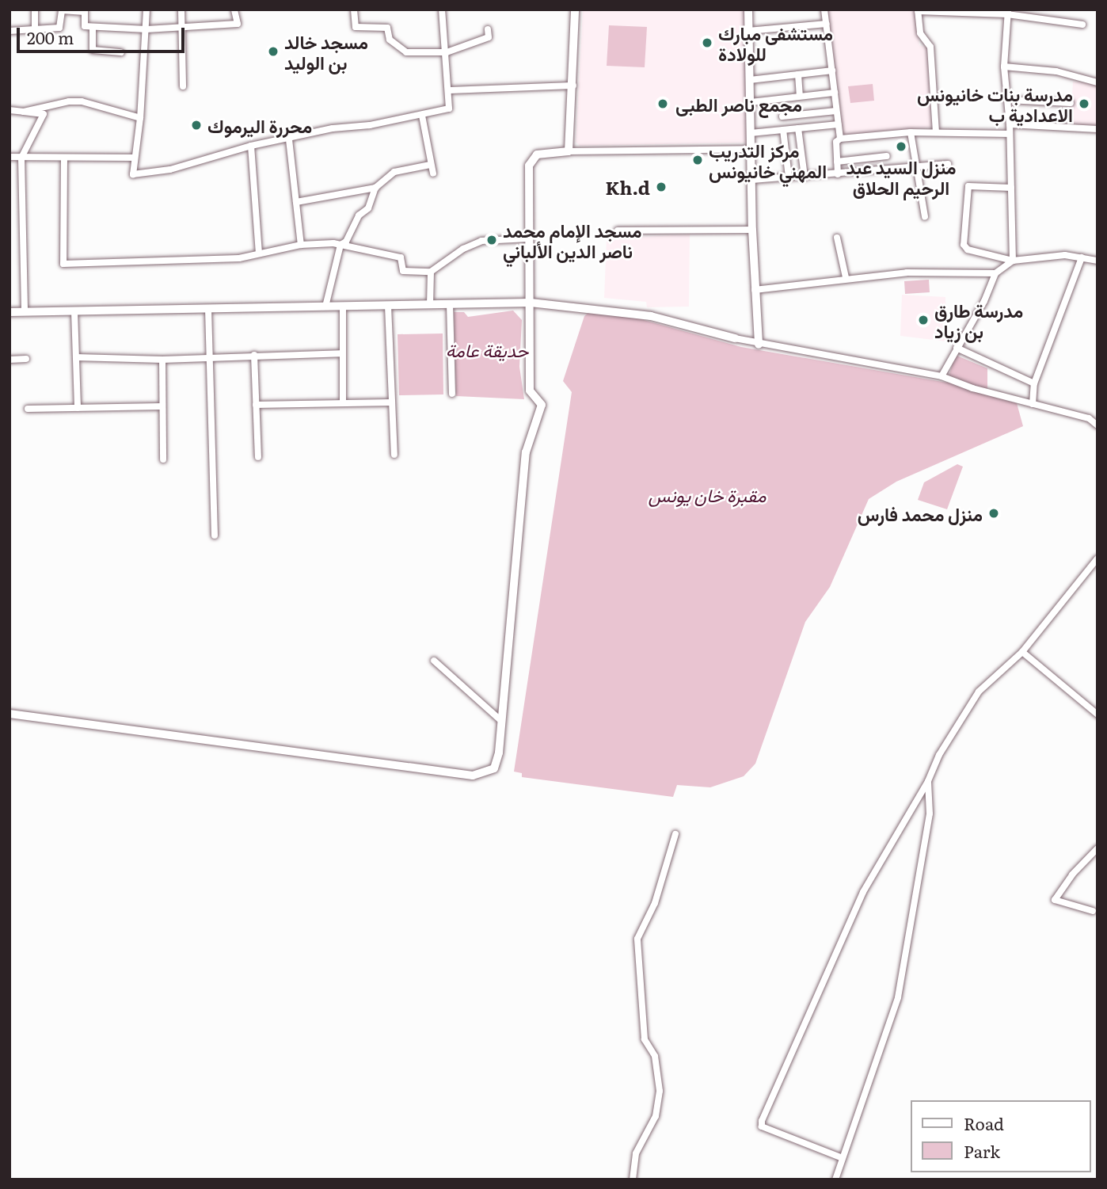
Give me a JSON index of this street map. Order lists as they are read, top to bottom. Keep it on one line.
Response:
{"parks":["حديقة عامة","مقبرة خان يونس"],"places":["مستشفى مبارك للولادة","مسجد خالد بن الوليد","مجمع ناصر الطبى","مدرسة بنات خانيونس الاعدادية ب","محررة اليرموك","منزل السيد عبد الرحيم الحلاق","مركز التدريب المهني خانيونس","Kh.d","مسجد الإمام محمد ناصر الدين الألباني","مدرسة طارق بن زياد","منزل محمد فارس"],"legend":["Road","Park"],"scale_bar":"200 m"}
